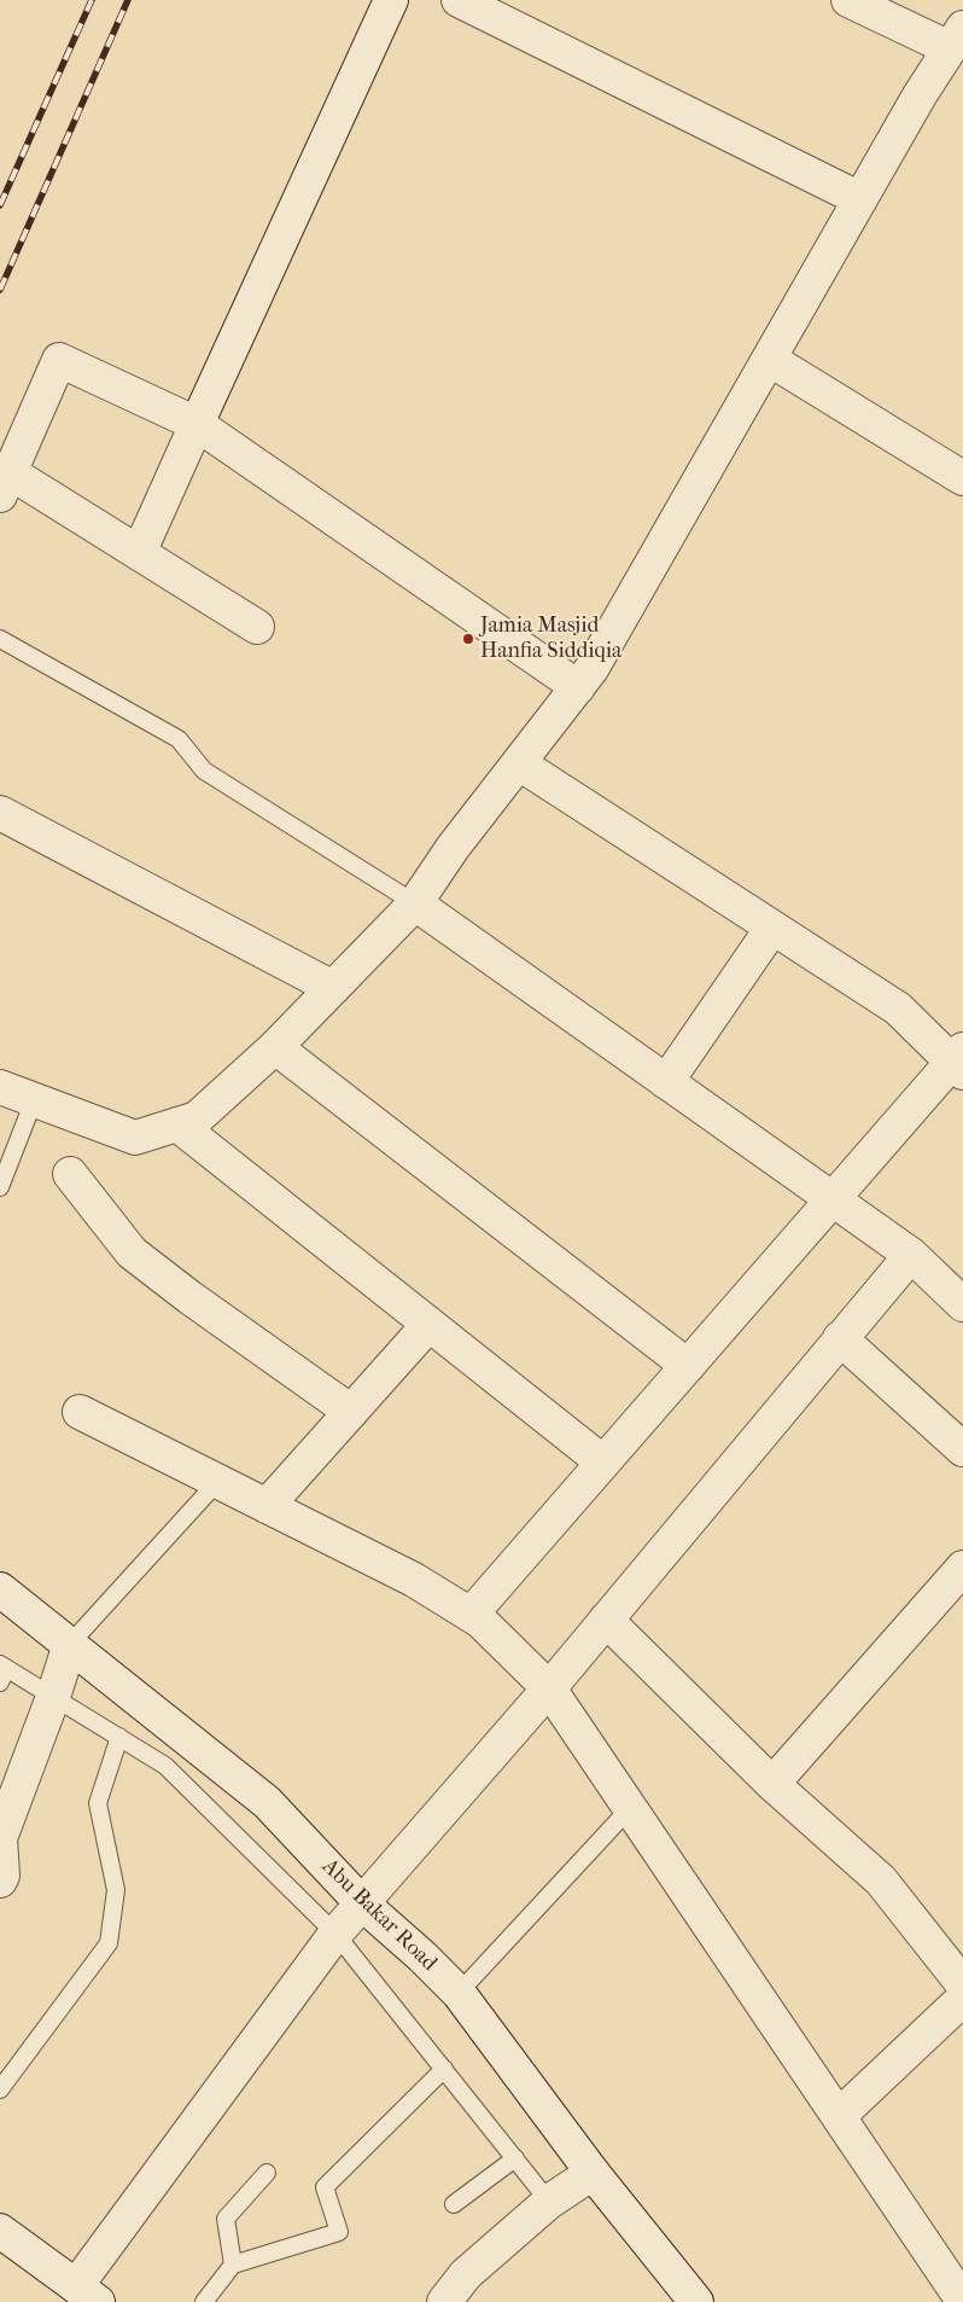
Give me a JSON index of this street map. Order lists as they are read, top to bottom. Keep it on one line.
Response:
{"streets":{"street":["Abu Bakar Road"]},"places":["Jamia Masjid Hanfia Siddiqia"]}
